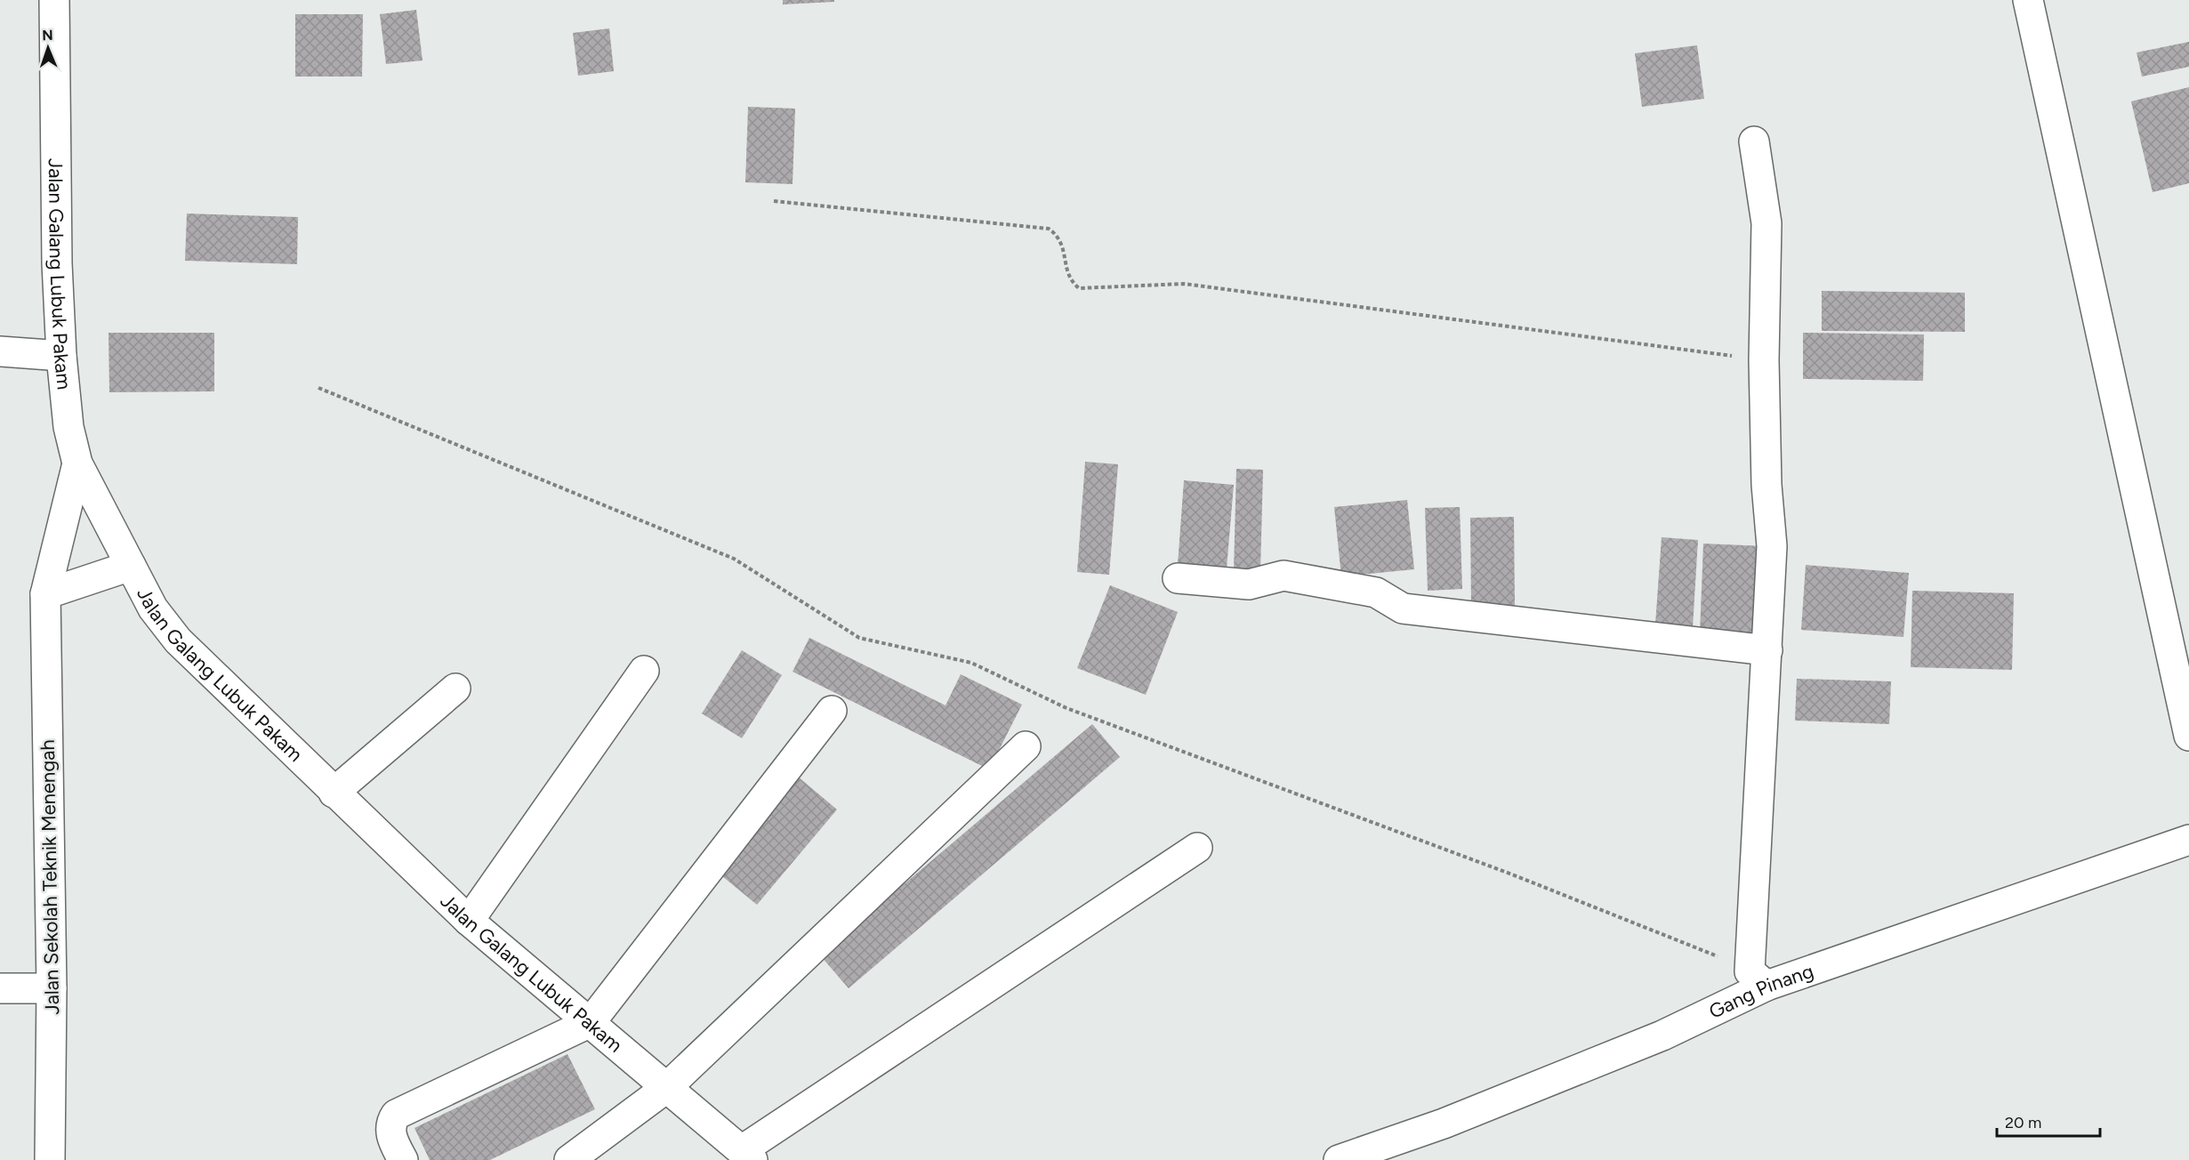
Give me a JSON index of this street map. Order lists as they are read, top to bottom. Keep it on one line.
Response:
{"streets":{"street":["Jalan Galang Lubuk Pakam","Jalan Sekolah Teknik Menengah","Gang Pinang"]},"crossings":[["Jalan Galang Lubuk Pakam","Jalan Sekolah Teknik Menengah"]],"scale_bar":"20 m","north":"top"}
